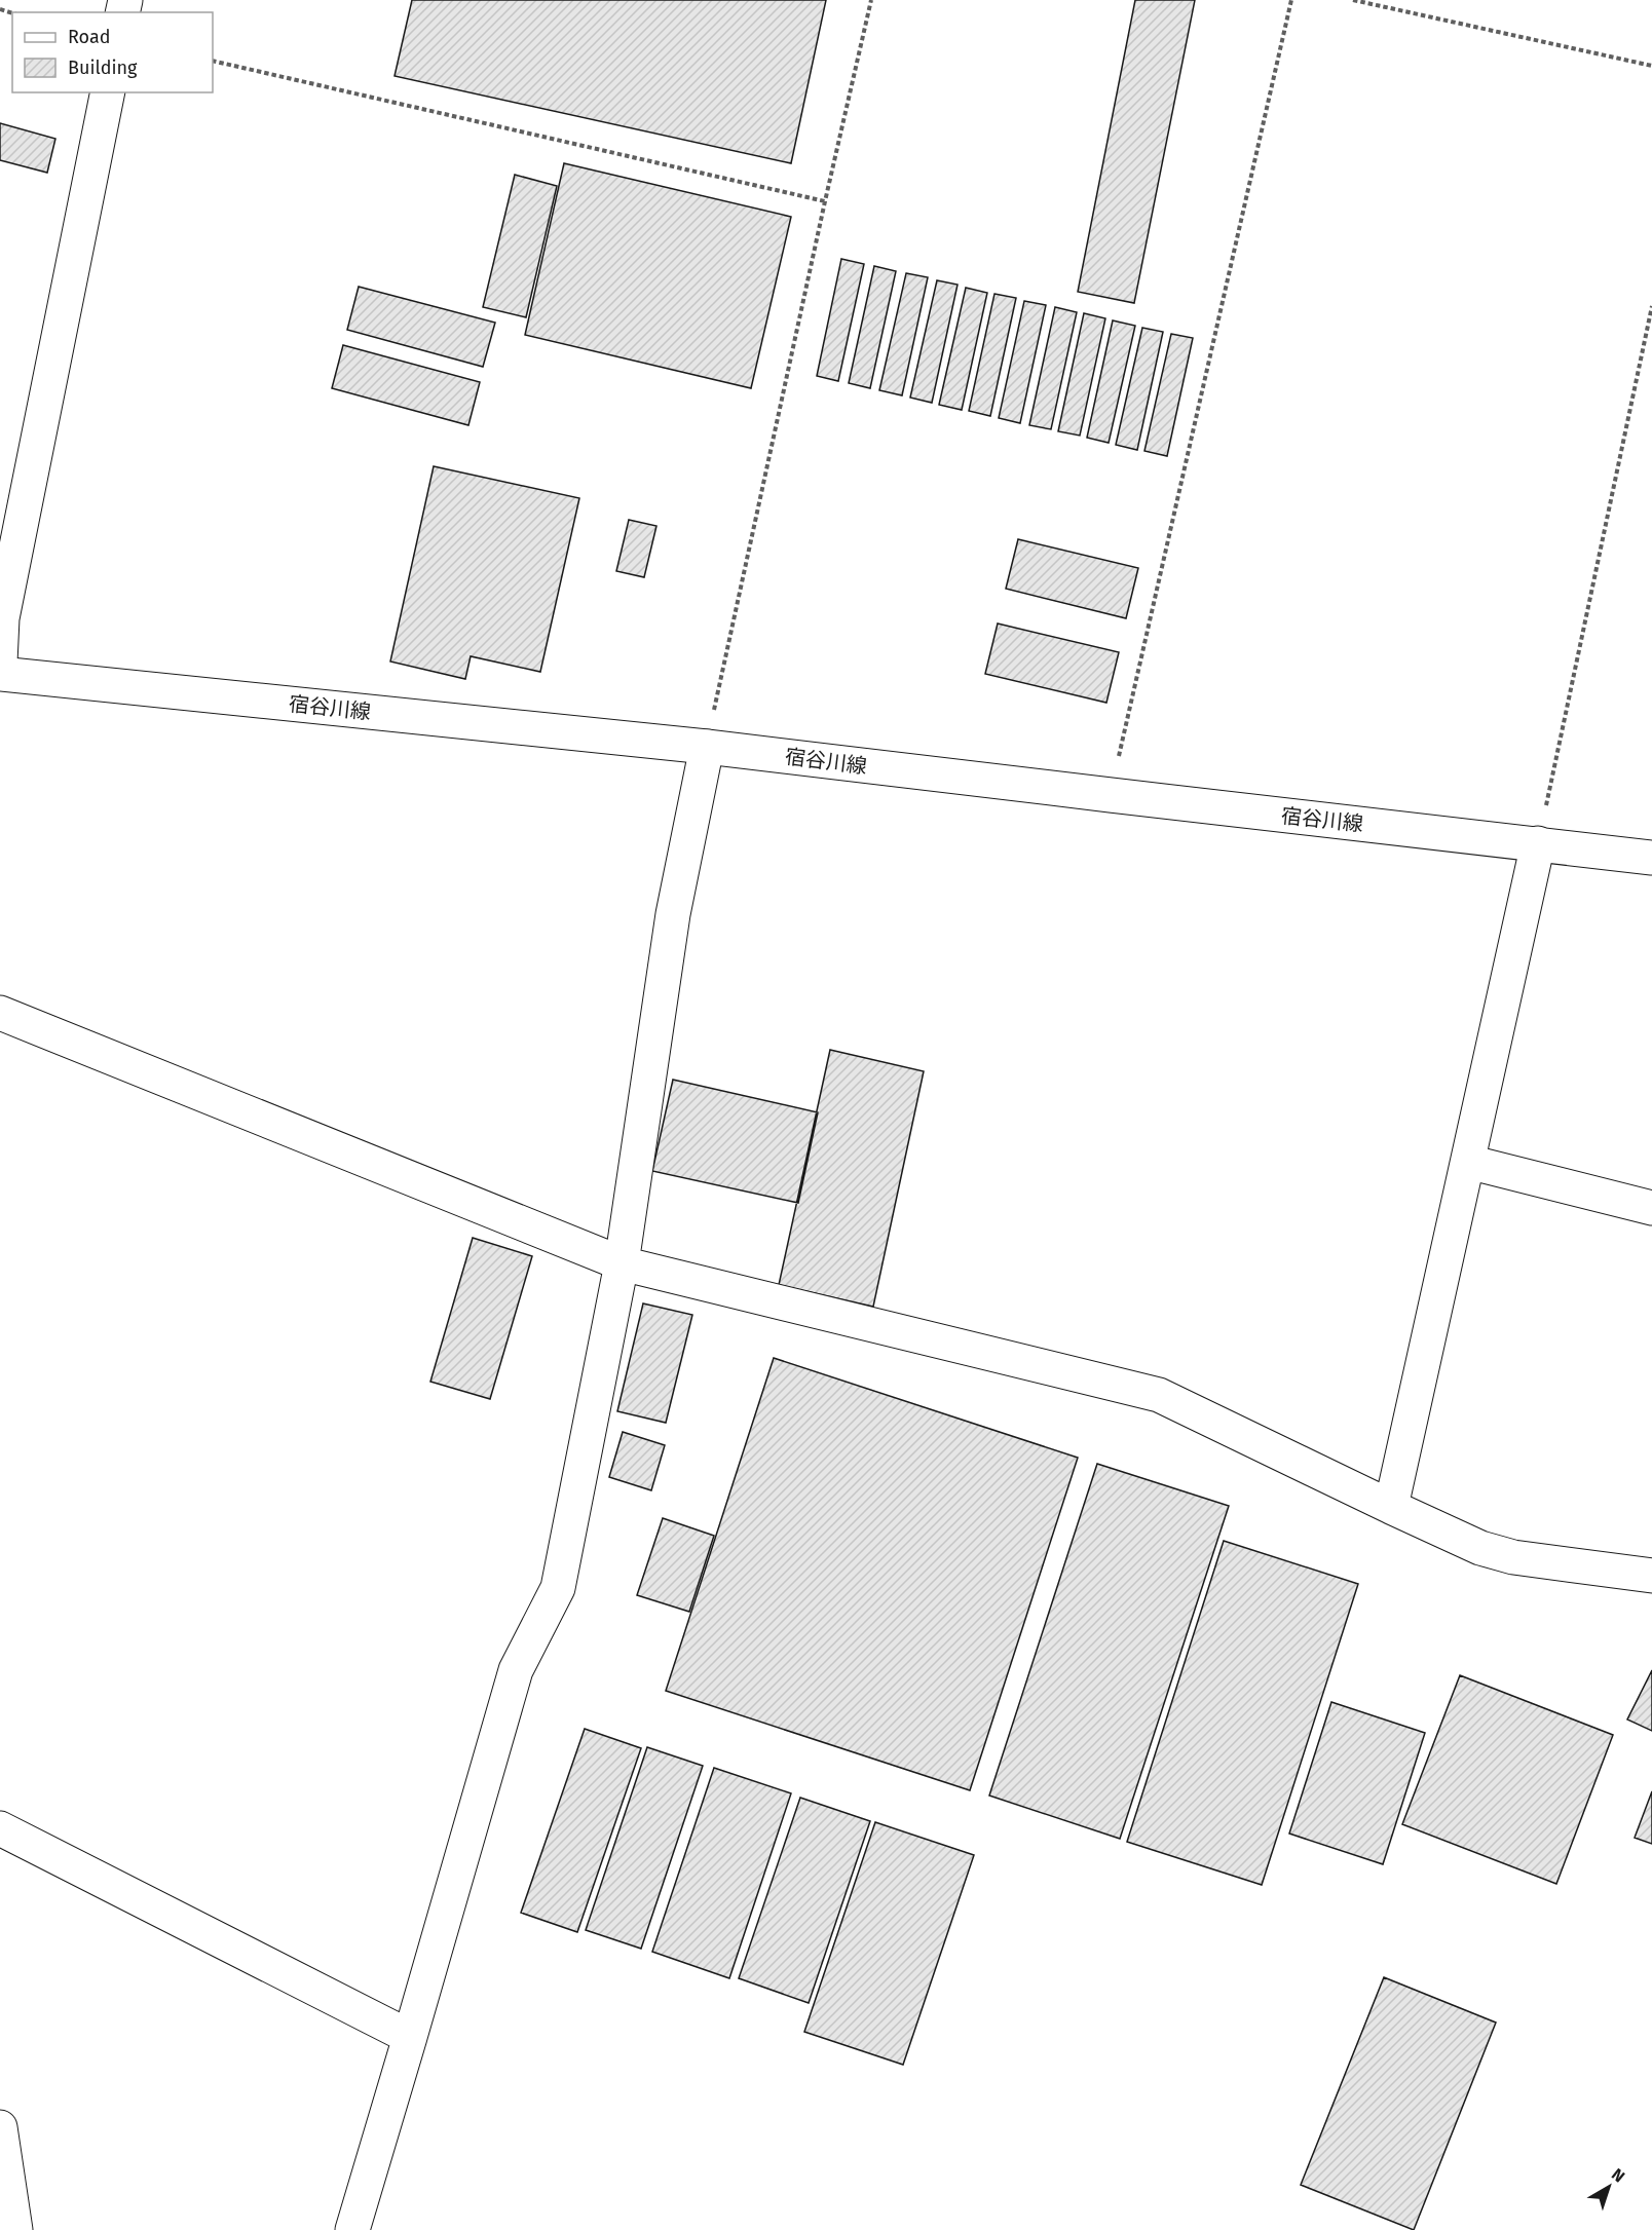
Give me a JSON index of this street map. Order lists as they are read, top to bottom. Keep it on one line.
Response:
{"streets":{"street":["宿谷川線"]},"legend":["Road","Building"],"north":"top right"}
